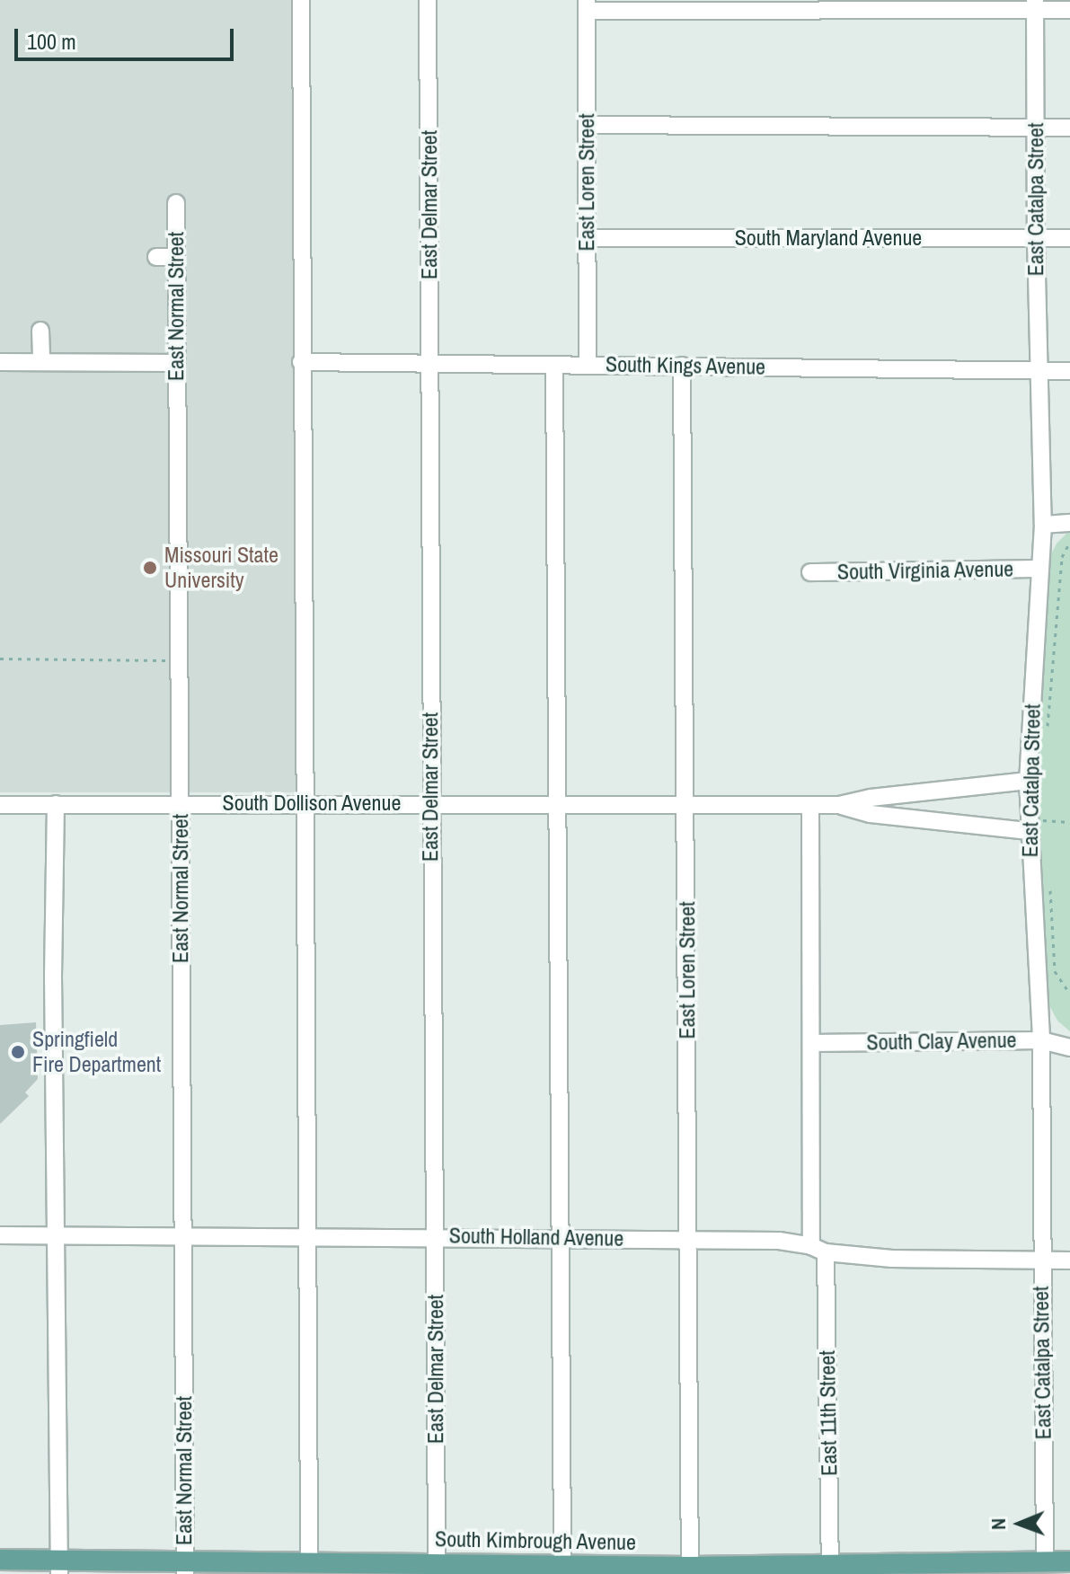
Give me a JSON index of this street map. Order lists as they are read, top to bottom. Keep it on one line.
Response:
{"streets":{"main road":["South Kimbrough Avenue"],"street":["East Loren Street","East Catalpa Street","East Delmar Street","South Maryland Avenue","East Normal Street","South Kings Avenue","South Virginia Avenue","South Dollison Avenue","South Clay Avenue","South Holland Avenue","East 11th Street"]},"crossings":[["East Loren Street","South Maryland Avenue"],["East Loren Street","South Kings Avenue"],["East Loren Street","South Dollison Avenue"],["East Loren Street","South Holland Avenue"],["East Loren Street","South Kimbrough Avenue"],["East Catalpa Street","South Maryland Avenue"],["East Catalpa Street","South Kings Avenue"],["East Catalpa Street","South Virginia Avenue"],["East Catalpa Street","South Dollison Avenue"],["East Catalpa Street","South Clay Avenue"],["East Catalpa Street","South Holland Avenue"],["East Catalpa Street","South Kimbrough Avenue"],["East Delmar Street","South Kings Avenue"],["East Delmar Street","South Dollison Avenue"],["East Delmar Street","South Holland Avenue"],["East Delmar Street","South Kimbrough Avenue"],["East Normal Street","South Dollison Avenue"],["East Normal Street","South Holland Avenue"],["East Normal Street","South Kimbrough Avenue"],["South Dollison Avenue","East 11th Street"],["South Clay Avenue","East 11th Street"],["South Holland Avenue","East 11th Street"],["East 11th Street","South Kimbrough Avenue"]],"places":["Missouri State University","Springfield Fire Department"],"scale_bar":"100 m","north":"left"}
